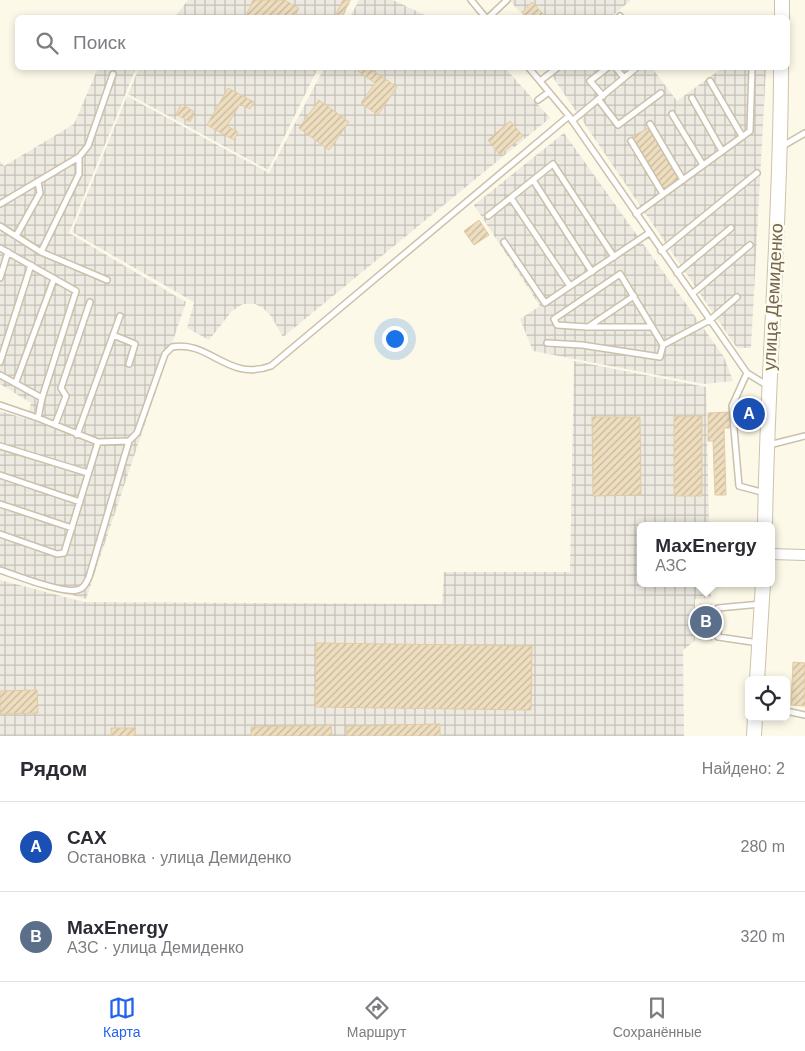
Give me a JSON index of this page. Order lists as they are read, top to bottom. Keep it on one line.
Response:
{"streets":{"main road":["улица Демиденко"]},"page":{"search":"Поиск","pins":["A","B"],"popup":["MaxEnergy","АЗС"],"heading":["Рядом","Найдено: 2"],"list":[{"mark":"A","name":"САХ","note":"Остановка · улица Демиденко","value":"280 m"},{"mark":"B","name":"MaxEnergy","note":"АЗС · улица Демиденко","value":"320 m"}],"nav":["Карта","Маршрут","Сохранённые"]}}
